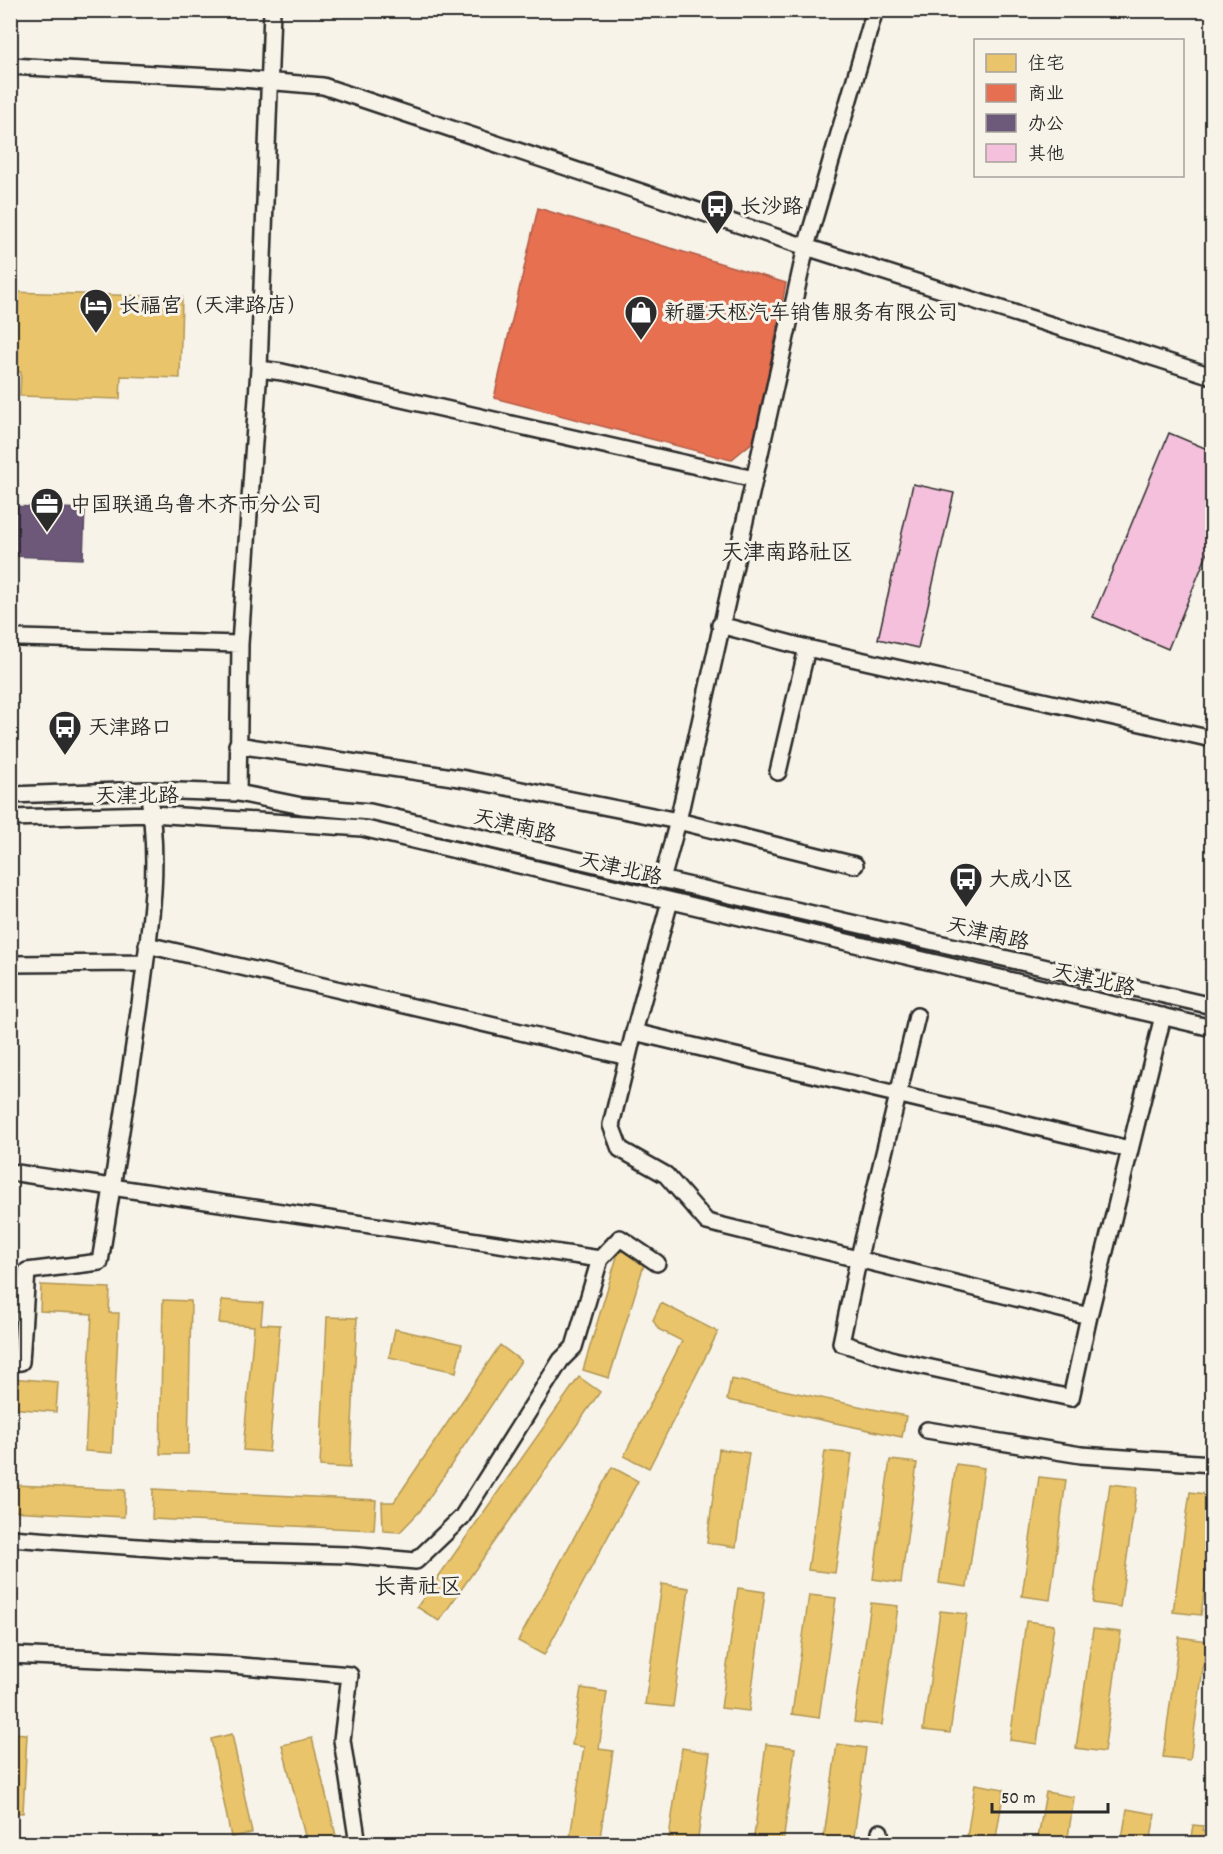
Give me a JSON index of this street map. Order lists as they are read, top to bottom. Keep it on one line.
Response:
{"streets":{"street":["天津北路","天津南路"]},"districts":["天津南路社区","长青社区"],"places":{"bus stop":["长沙路","天津路口","大成小区"],"hotel":["长福宫（天津路店）"],"shop":["新疆天枢汽车销售服务有限公司"],"office":["中国联通乌鲁木齐市分公司"]},"legend":["住宅","商业","办公","其他"],"scale_bar":"50 m"}
